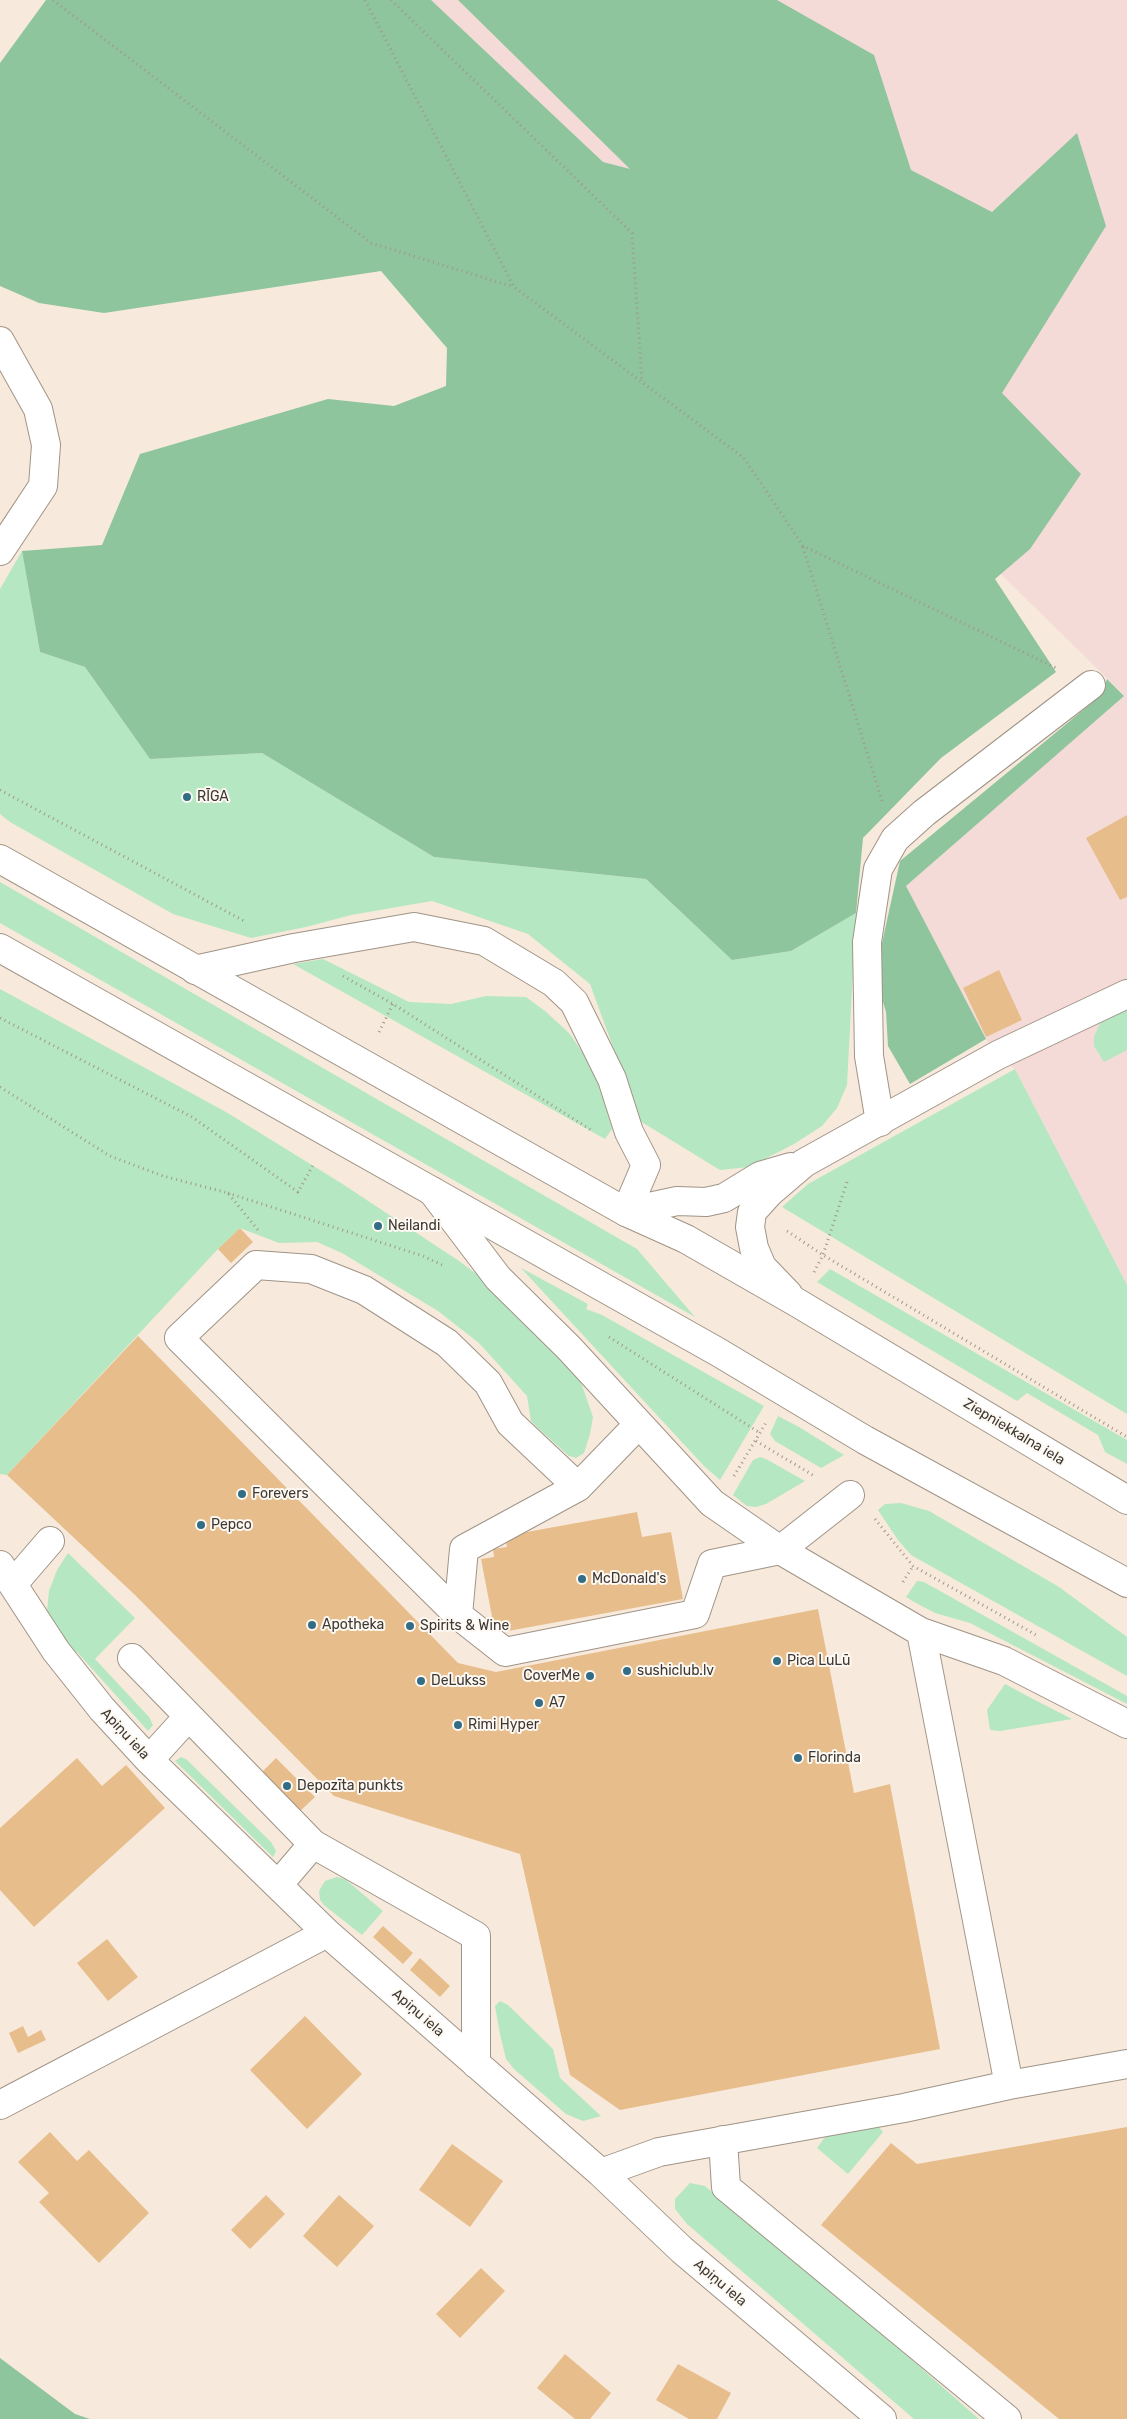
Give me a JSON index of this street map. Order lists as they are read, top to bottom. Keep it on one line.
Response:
{"streets":{"main road":["Ziepniekkalna iela","Apiņu iela"]},"places":["RĪGA","Neilandi","Forevers","Pepco","McDonald's","Apotheka","Spirits & Wine","Pica LuLū","sushiclub.lv","CoverMe","DeLukss","A7","Rimi Hyper","Florinda","Depozīta punkts"]}
